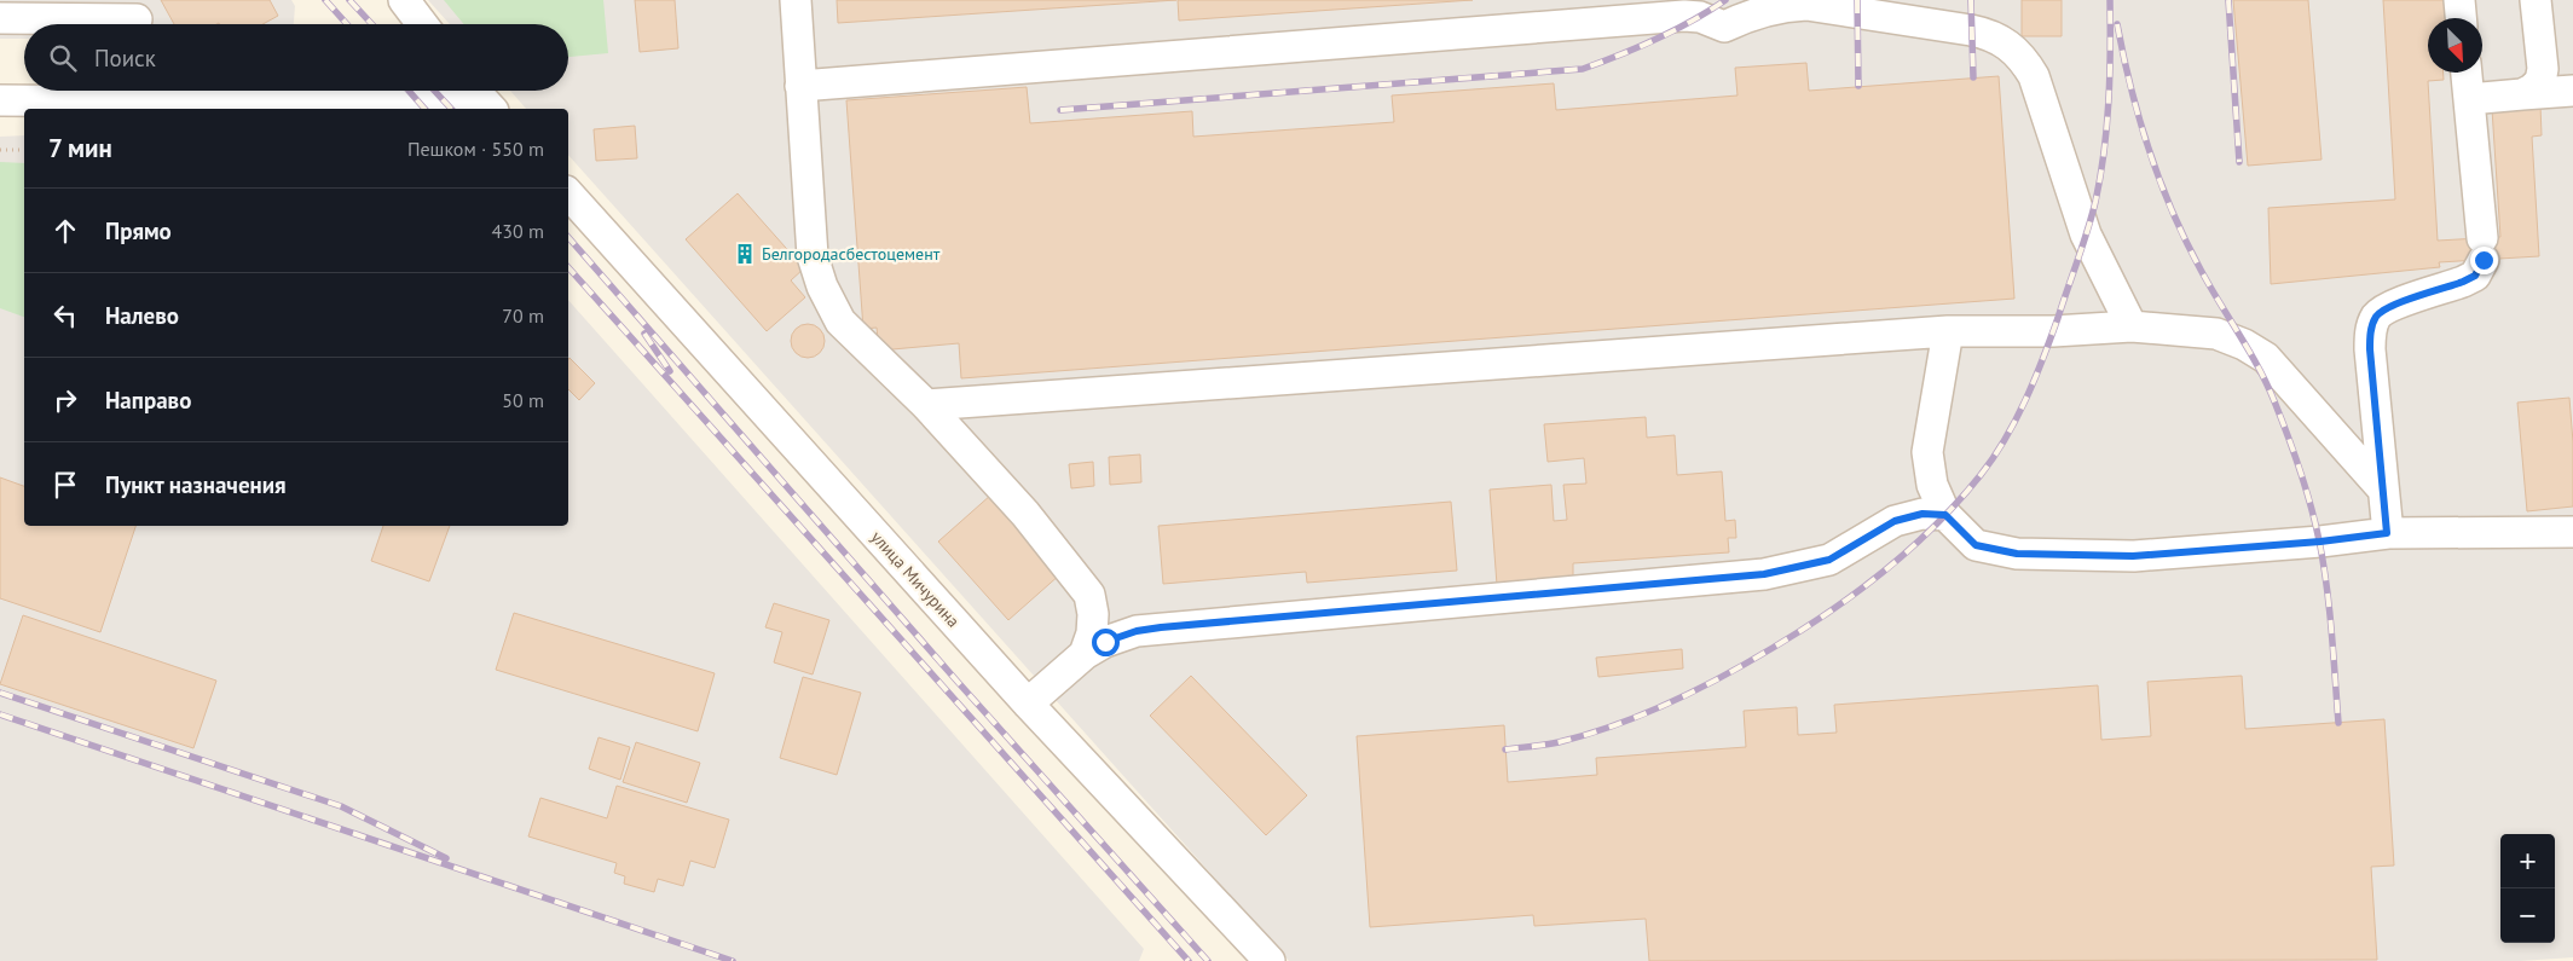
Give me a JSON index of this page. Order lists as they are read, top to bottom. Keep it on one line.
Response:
{"streets":{"street":["улица Мичурина"]},"places":{"building":["Белгородасбестоцемент"]},"north":"bottom right","page":{"search":"Поиск","heading":["7 мин","Пешком · 550 m"],"list":[["Прямо","430 m"],["Налево","70 m"],["Направо","50 m"],"Пункт назначения"],"map_buttons":["+","−"]}}
